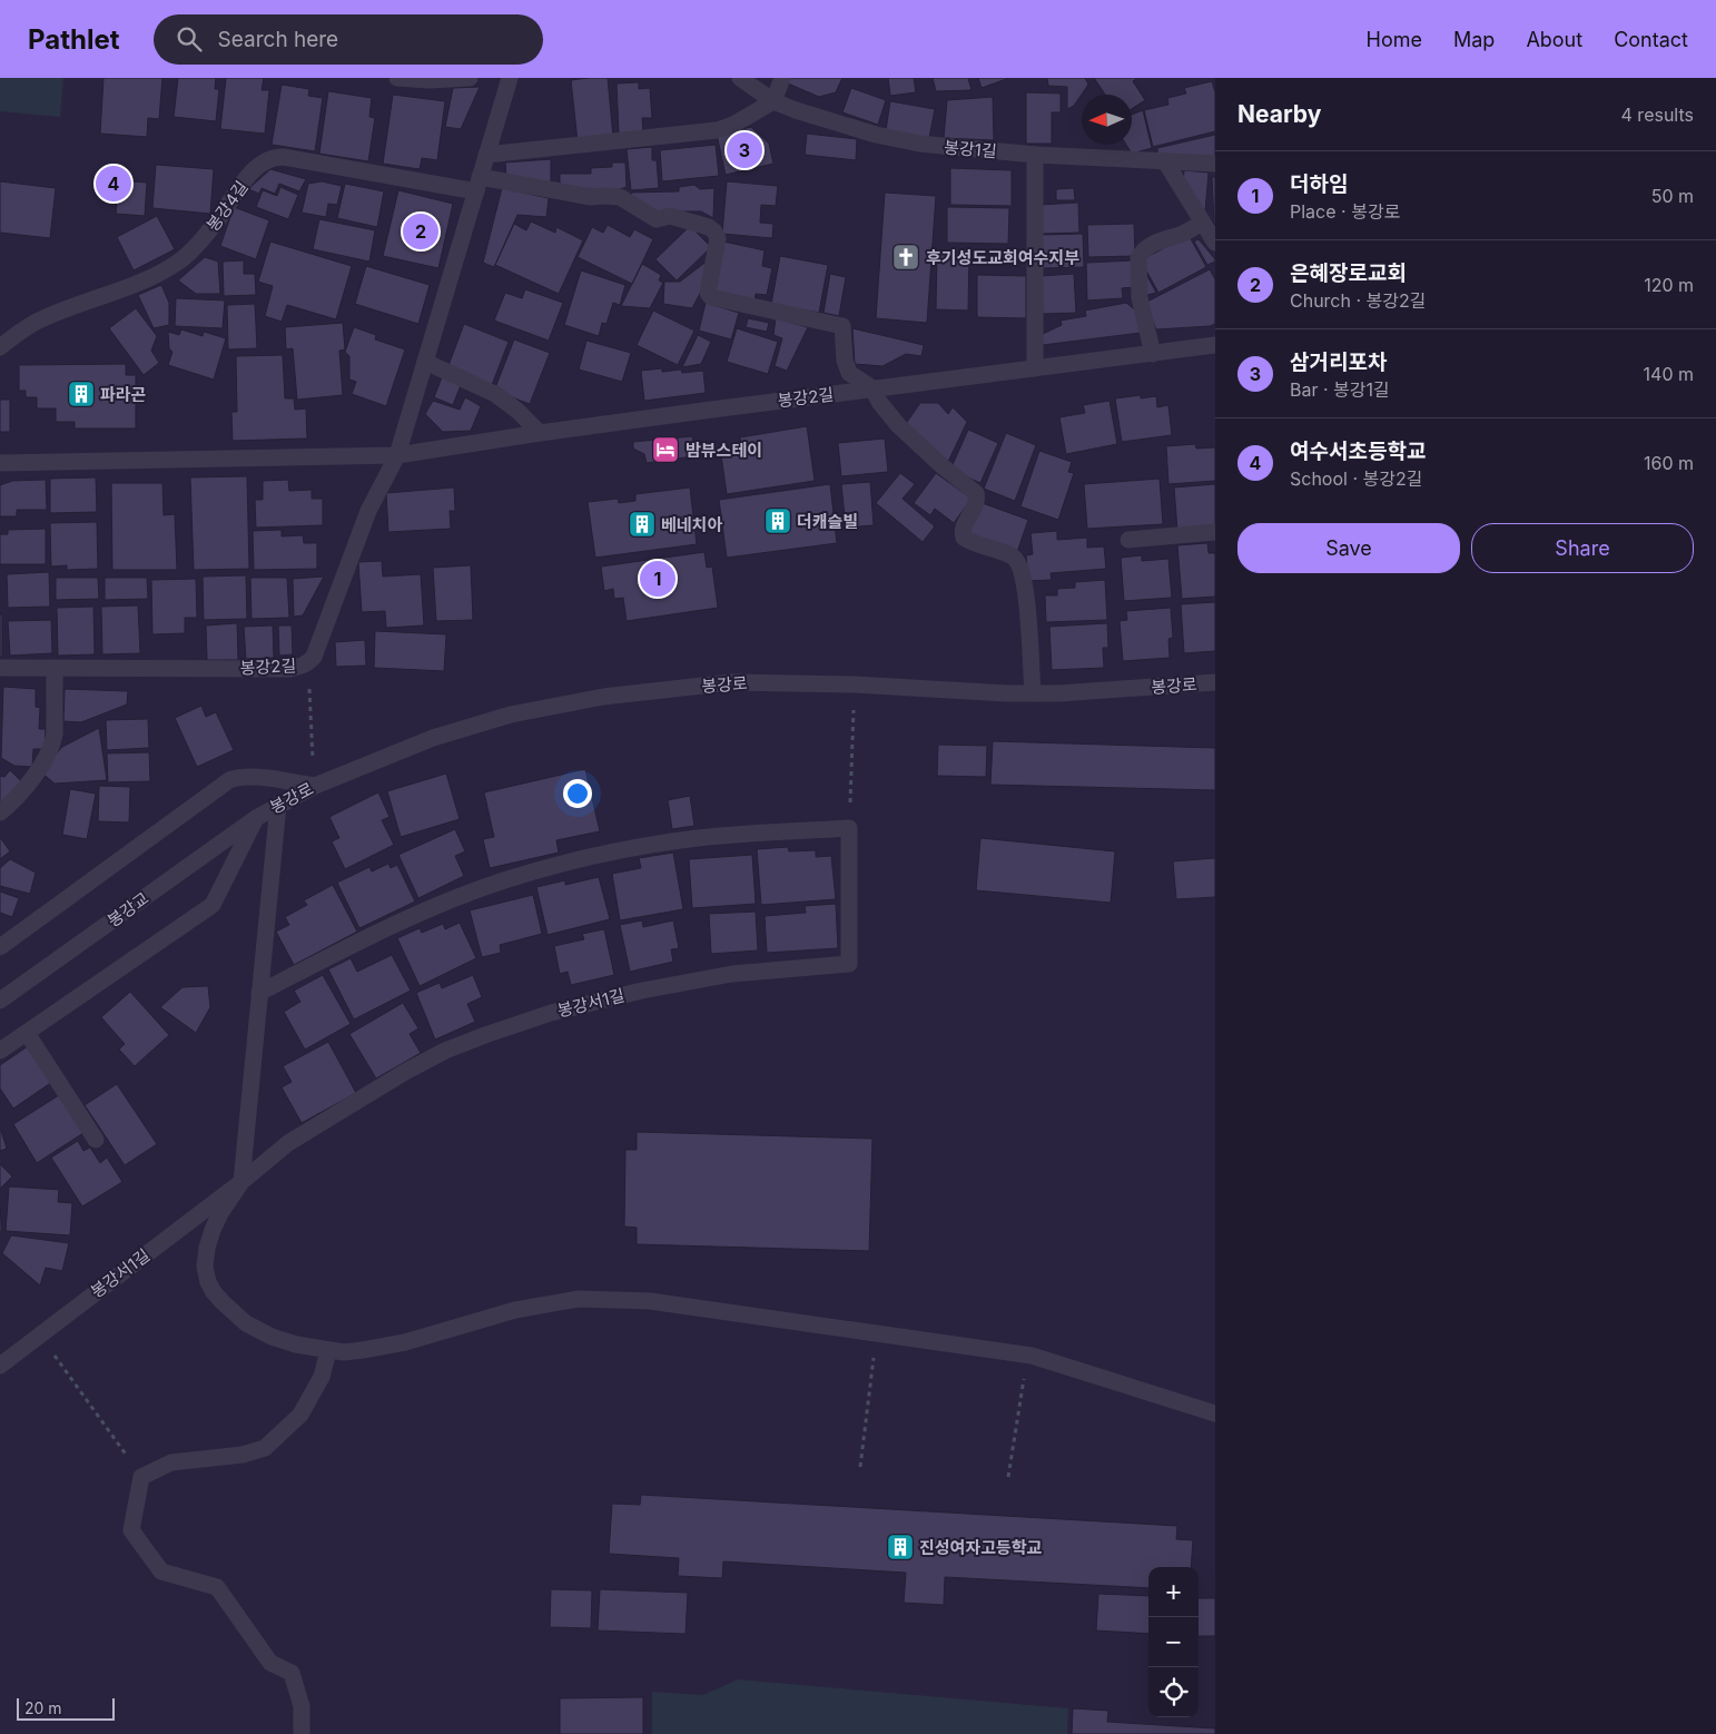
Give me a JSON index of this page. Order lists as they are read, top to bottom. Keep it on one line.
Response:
{"streets":{"street":["봉강1길","봉강4길","봉강2길","봉강로","봉강교","봉강서1길"]},"crossings":[["봉강4길","봉강2길"],["봉강로","봉강교"]],"places":{"church":["후기성도교회여수지부"],"building":["파라곤","더캐슬빌","베네치아","진성여자고등학교"],"hotel":["밤뷰스테이"]},"scale_bar":"20 m","north":"left","page":{"header":"Pathlet","search":"Search here","nav":["Home","Map","About","Contact"],"heading":["Nearby","4 results"],"pins":["3","4","2","1"],"list":[{"mark":"1","name":"더하임","note":"Place · 봉강로","value":"50 m"},{"mark":"2","name":"은혜장로교회","note":"Church · 봉강2길","value":"120 m"},{"mark":"3","name":"삼거리포차","note":"Bar · 봉강1길","value":"140 m"},{"mark":"4","name":"여수서초등학교","note":"School · 봉강2길","value":"160 m"}],"buttons":["Save","Share"],"map_buttons":["+","−"],"scale":"20 m"}}
